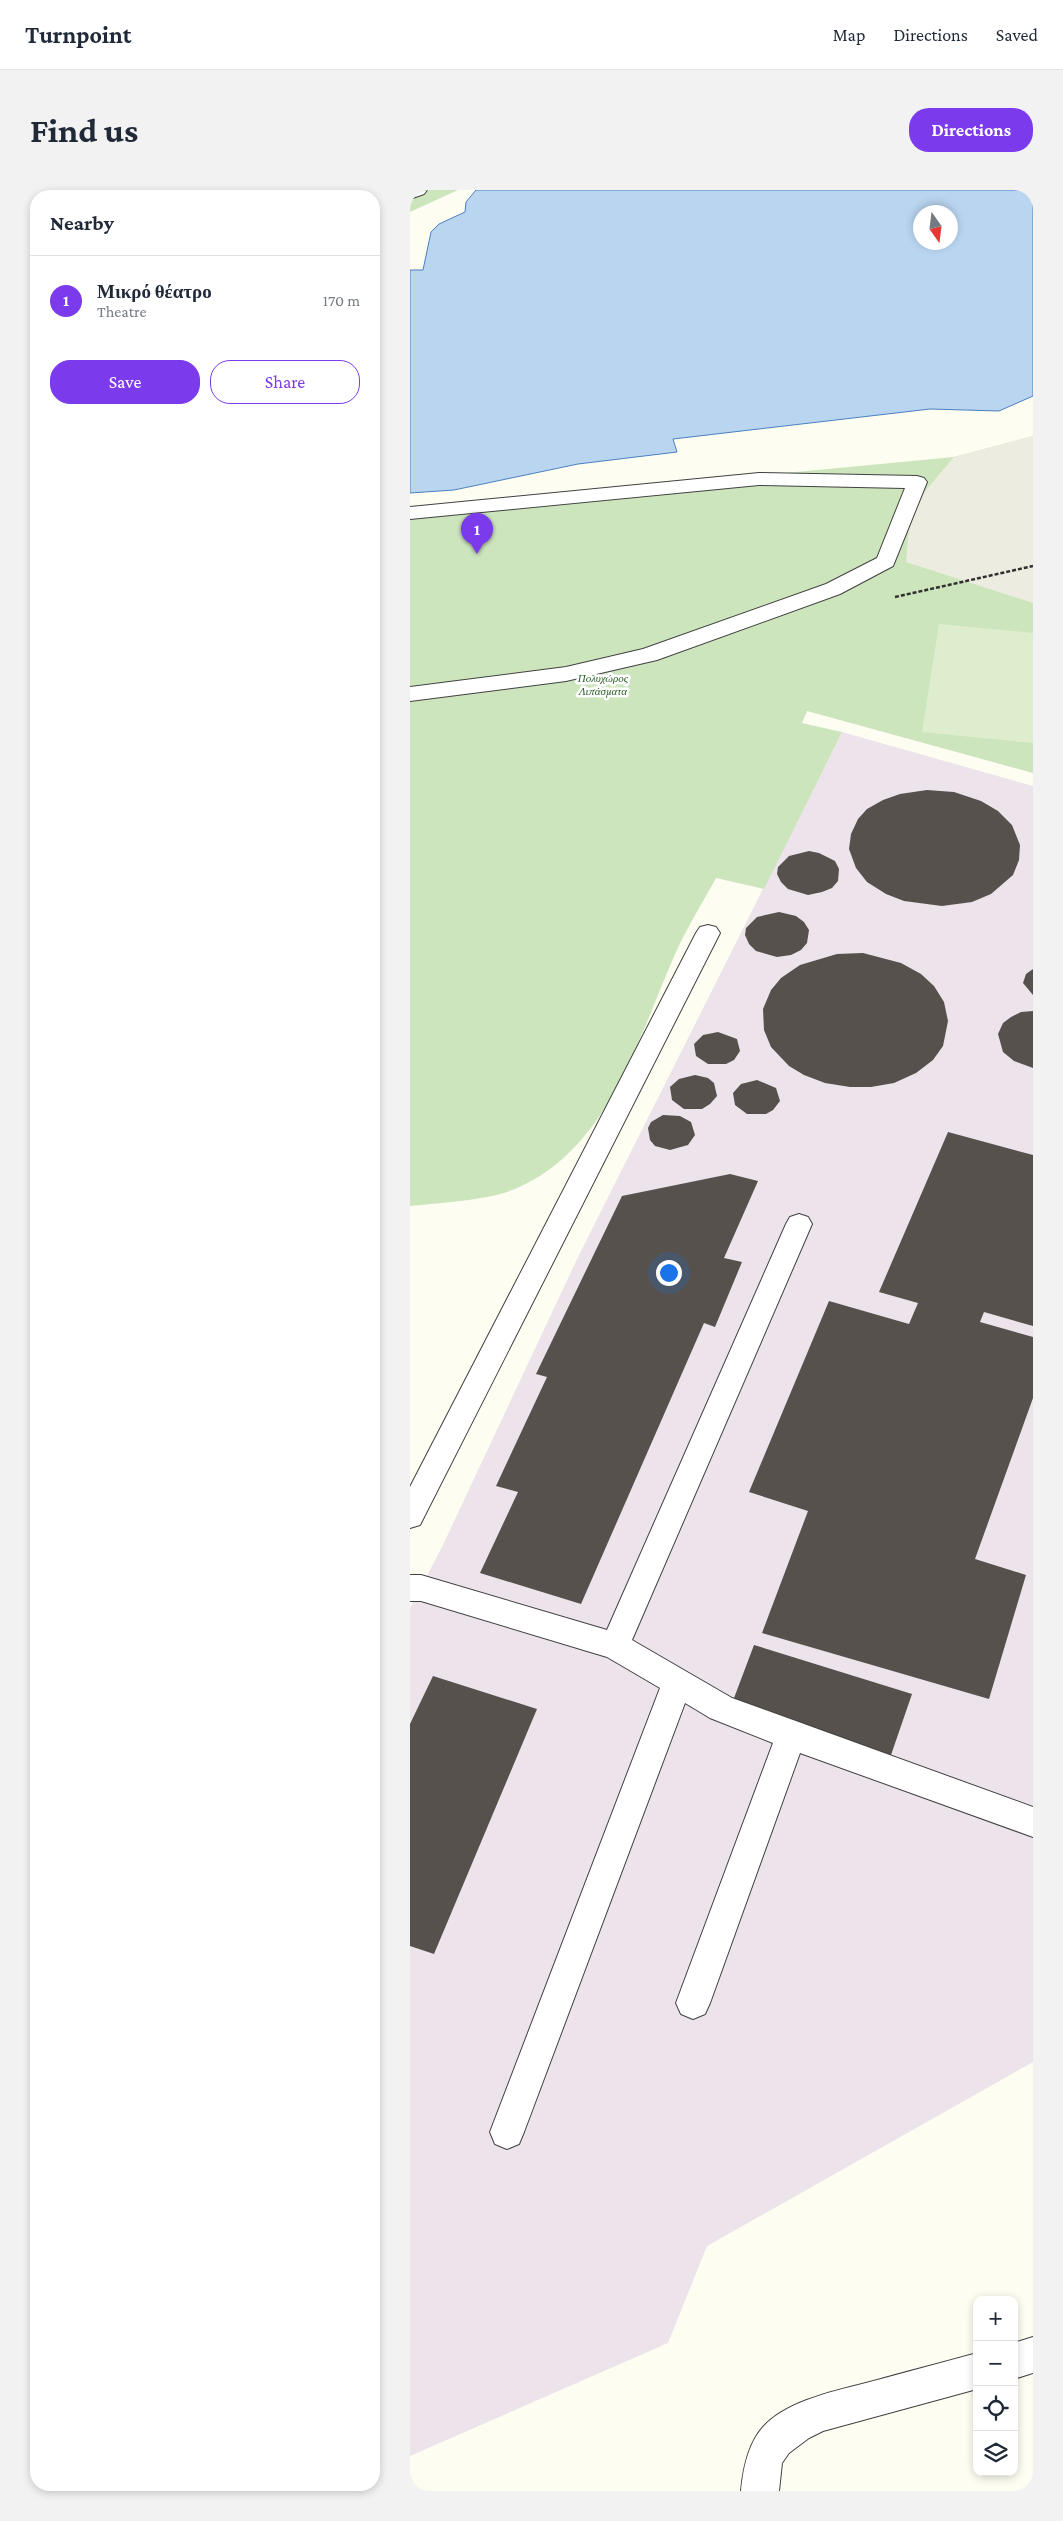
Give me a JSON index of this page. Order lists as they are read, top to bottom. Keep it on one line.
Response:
{"parks":["Πολυχώρος Λιπάσματα"],"north":"bottom","page":{"header":"Turnpoint","nav":["Map","Directions","Saved"],"buttons":["Directions",["Save","Share"]],"title":"Find us","heading":"Nearby","list":[{"mark":"1","name":"Μικρό θέατρο","note":"Theatre","value":"170 m"}],"pins":"1","map_buttons":["+","−"]}}
